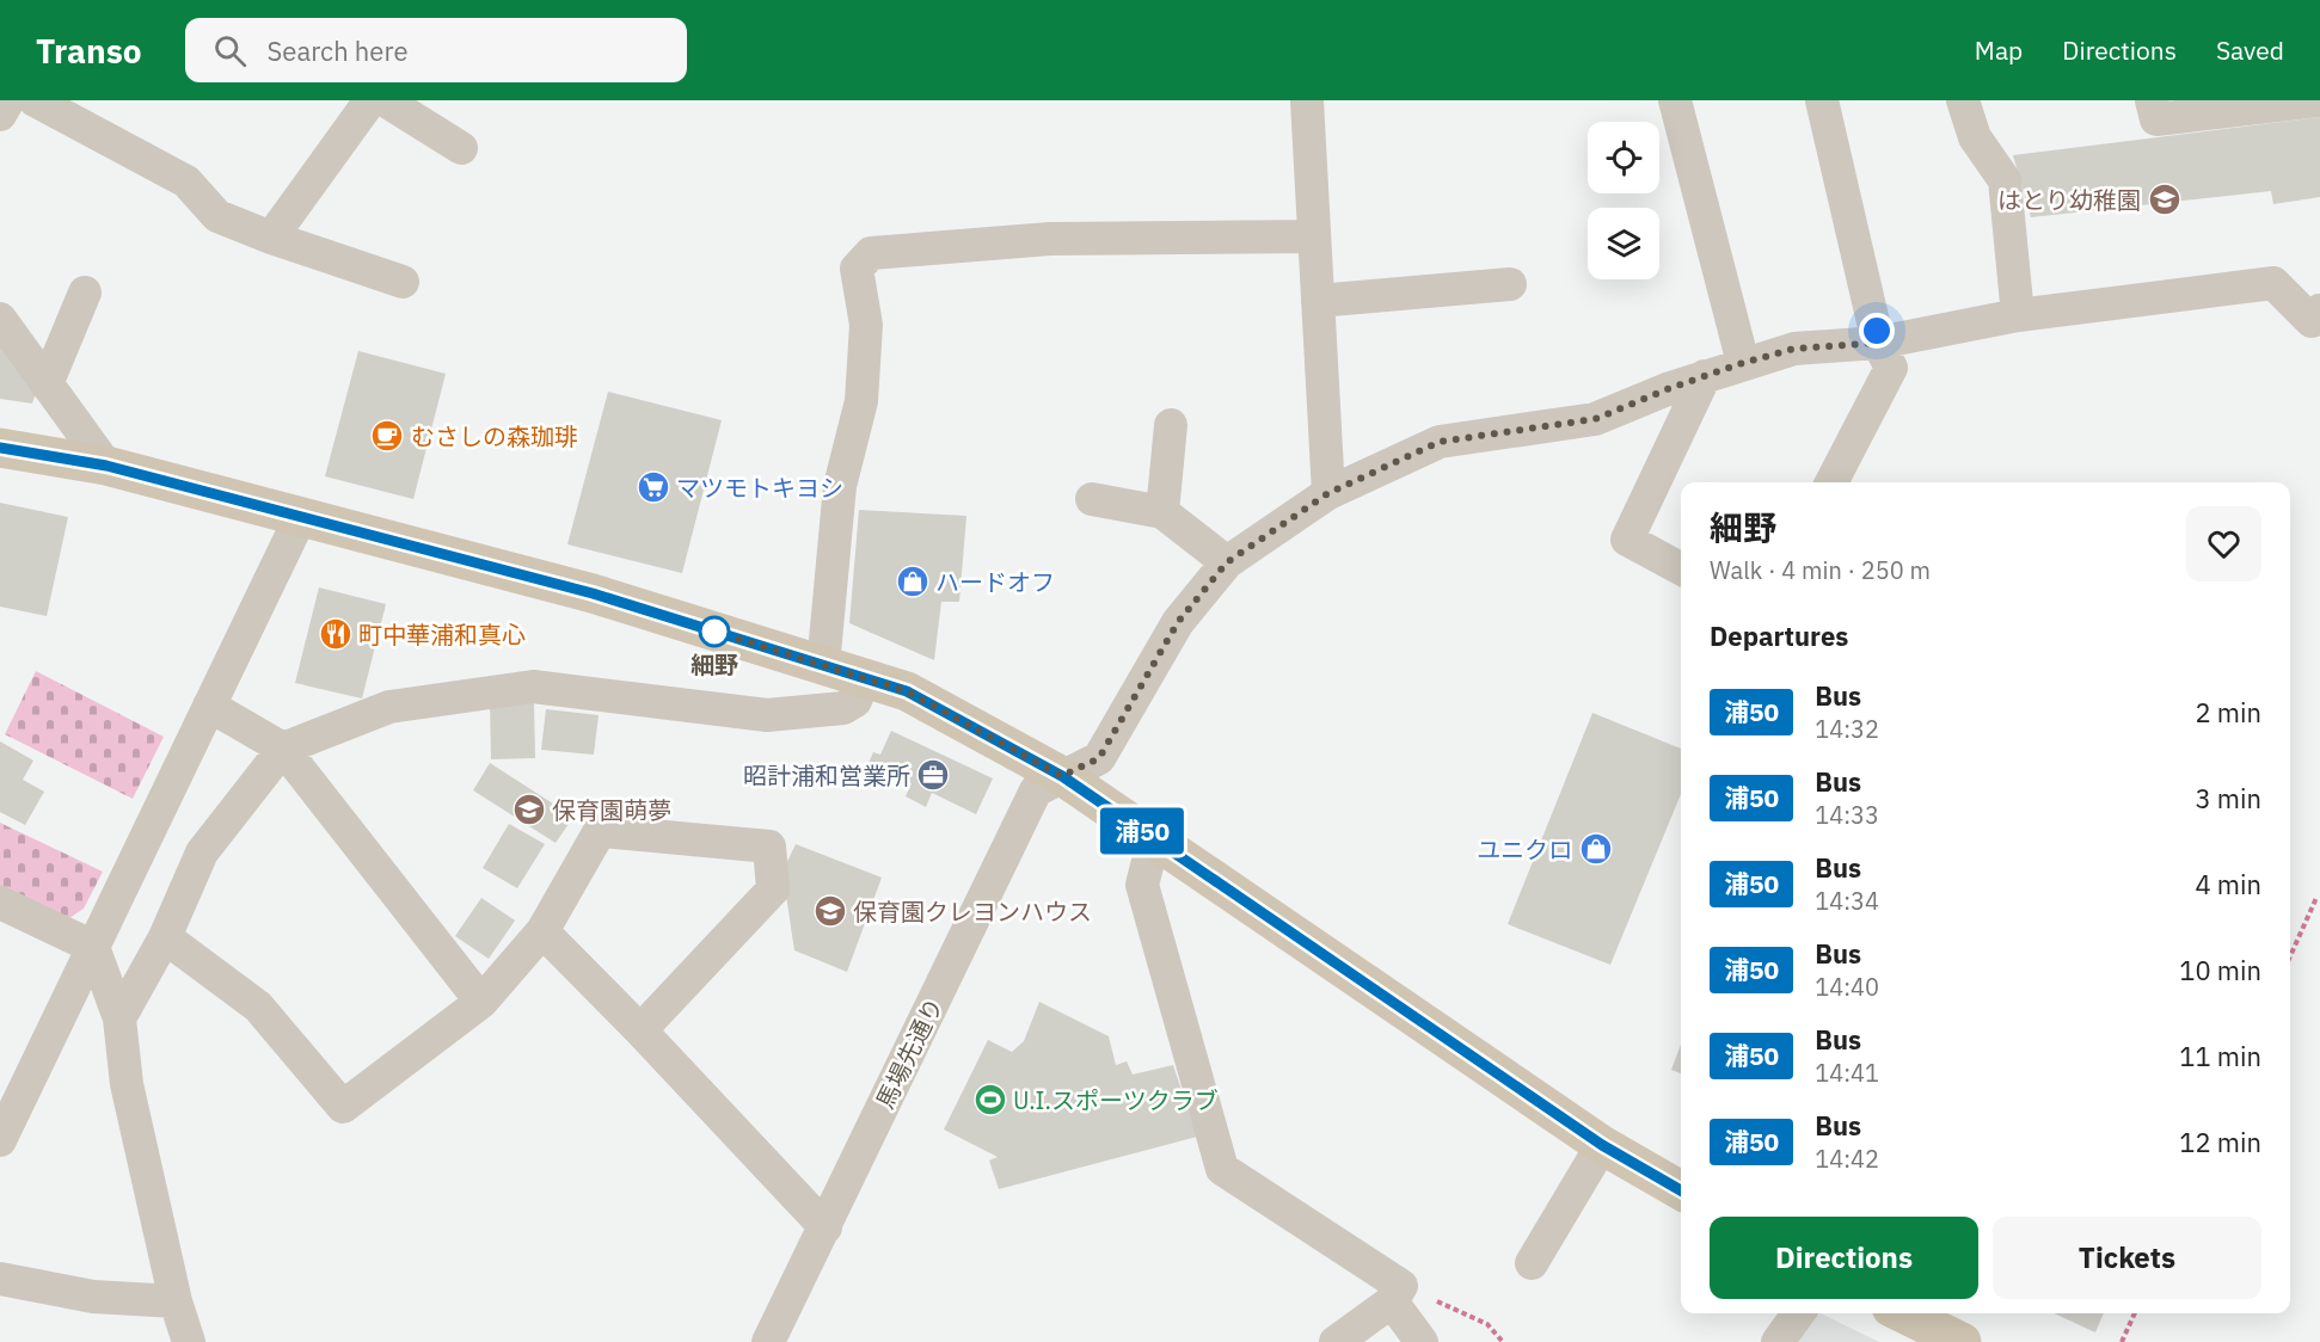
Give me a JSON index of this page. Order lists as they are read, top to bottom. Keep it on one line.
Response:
{"streets":{"street":["馬場先通り"]},"places":{"school or university":["はとり幼稚園","保育園萌夢","保育園クレヨンハウス"],"cafe":["むさしの森珈琲"],"supermarket":["マツモトキヨシ"],"shop":["ハードオフ","ユニクロ"],"other":["細野"],"restaurant":["町中華浦和真心"],"office":["昭計浦和営業所"],"sports":["U.I.スポーツクラブ"]},"lines":["bus line 浦50"],"page":{"header":"Transo","search":"Search here","nav":["Map","Directions","Saved"],"on_map":"浦50","heading":[["細野","Walk · 4 min · 250 m"],"Departures"],"list":[{"mark":"浦50","name":"Bus","note":"14:32","value":"2 min"},{"mark":"浦50","name":"Bus","note":"14:33","value":"3 min"},{"mark":"浦50","name":"Bus","note":"14:34","value":"4 min"},{"mark":"浦50","name":"Bus","note":"14:40","value":"10 min"},{"mark":"浦50","name":"Bus","note":"14:41","value":"11 min"},{"mark":"浦50","name":"Bus","note":"14:42","value":"12 min"}],"buttons":["Directions","Tickets"]}}
